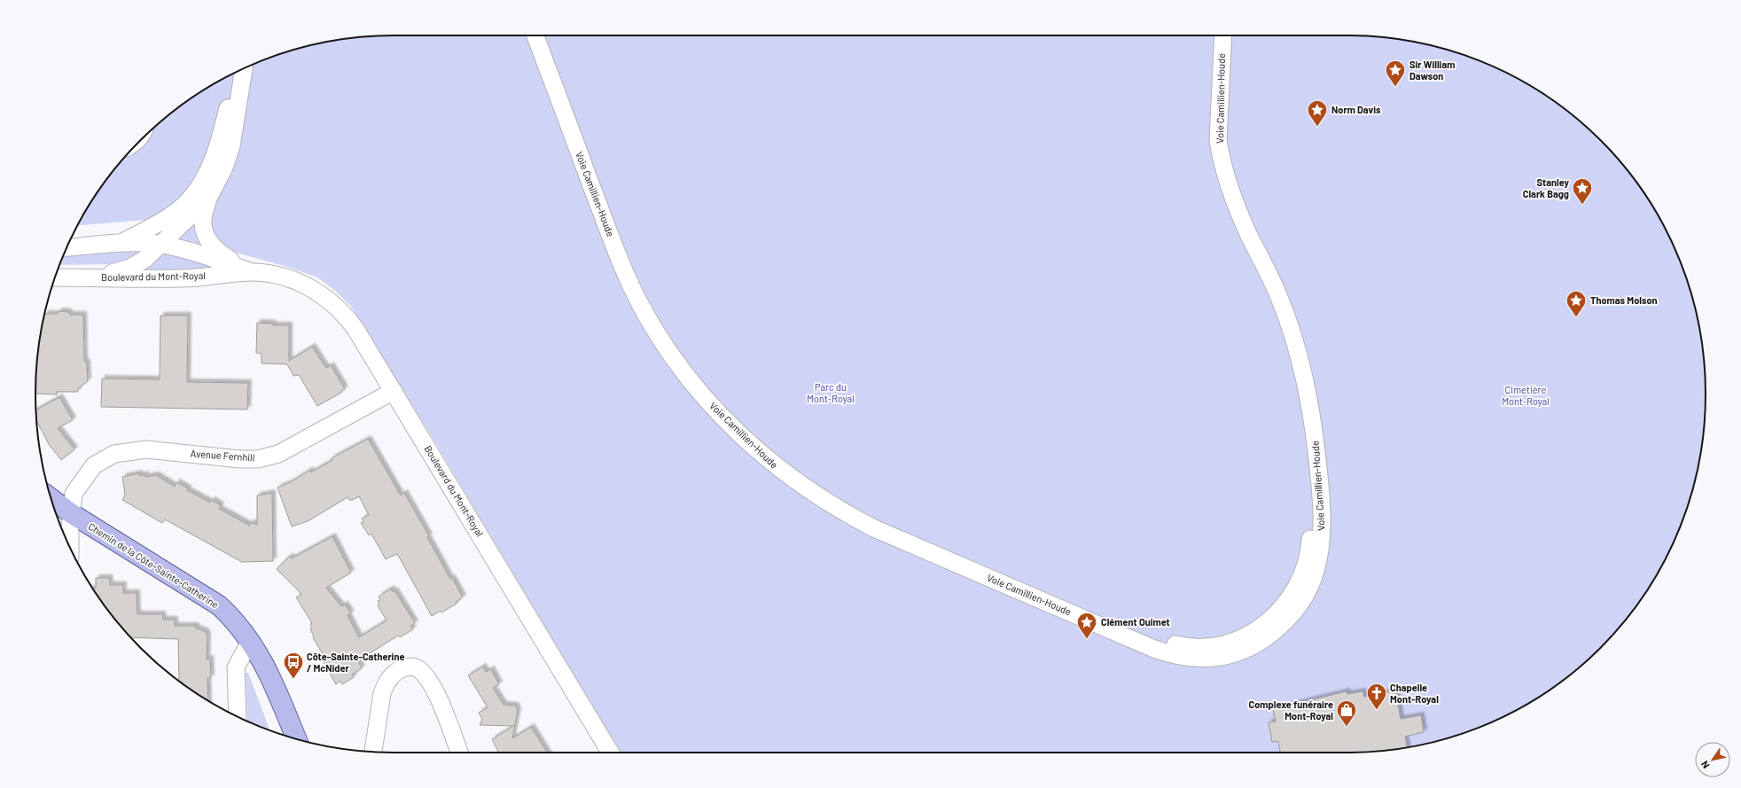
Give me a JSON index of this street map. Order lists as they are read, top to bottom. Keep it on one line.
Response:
{"streets":{"main road":["Chemin de la Côte-Sainte-Catherine"],"street":["Voie Camillien-Houde","Boulevard du Mont-Royal","Avenue Fernhill"]},"crossings":[["Boulevard du Mont-Royal","Avenue Fernhill"],["Avenue Fernhill","Chemin de la Côte-Sainte-Catherine"]],"parks":["Parc du Mont-Royal","Cimetière Mont-Royal"],"places":{"place":["Sir William Dawson","Norm Davis","Stanley Clark Bagg","Thomas Molson","Clément Ouimet"],"bus stop":["Côte-Sainte-Catherine / McNider"],"church":["Chapelle Mont-Royal"],"shop":["Complexe funéraire Mont-Royal"]},"north":"bottom left"}
